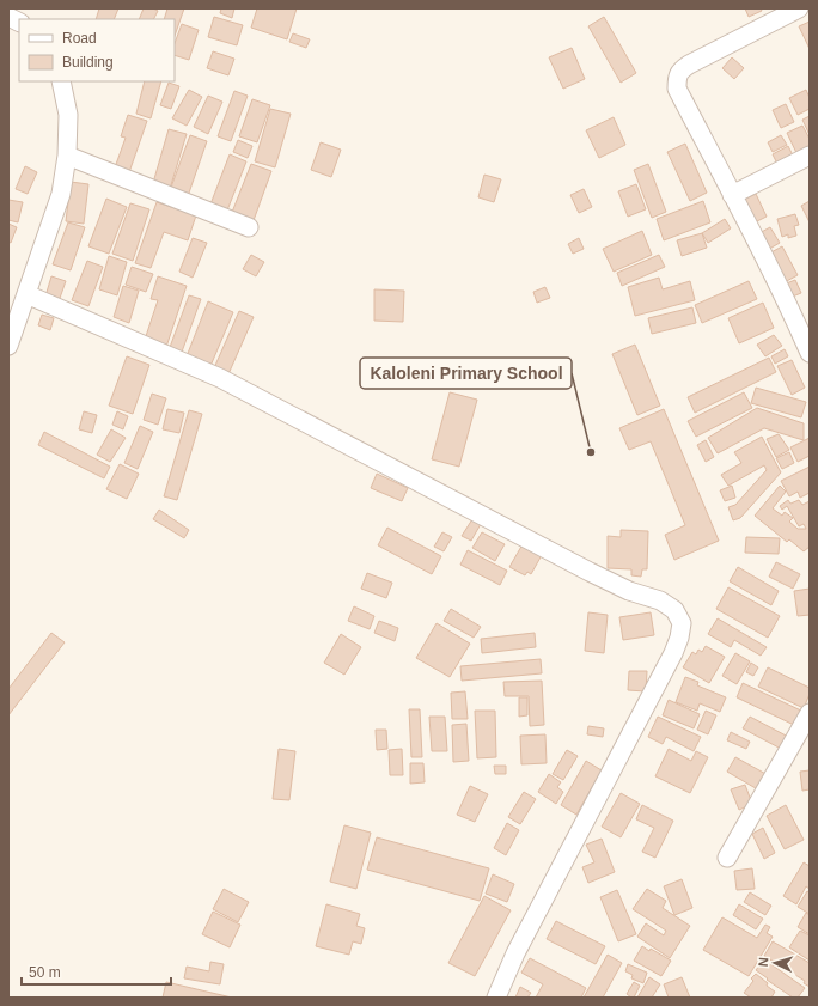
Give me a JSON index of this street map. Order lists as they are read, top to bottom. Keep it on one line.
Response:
{"places":["Kaloleni Primary School"],"legend":["Road","Building"],"scale_bar":"50 m","north":"left"}
